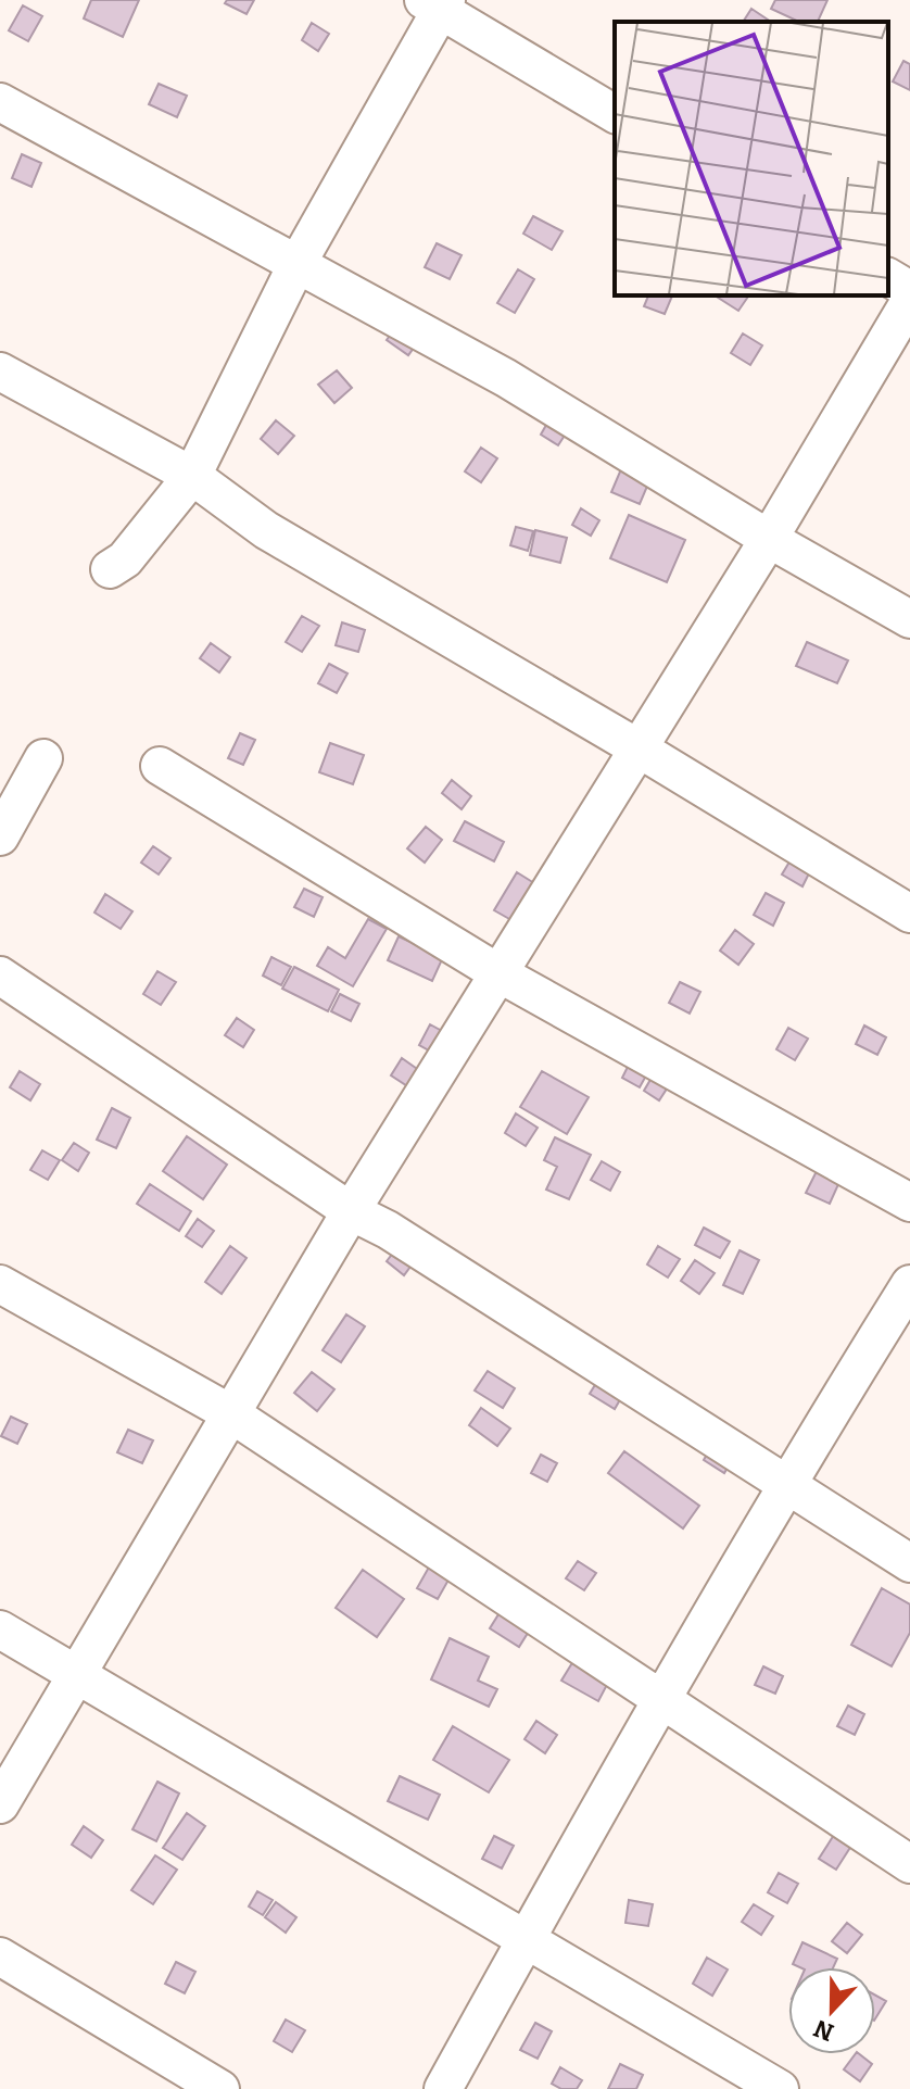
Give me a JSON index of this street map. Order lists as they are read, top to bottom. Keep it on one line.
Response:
{"north":"bottom"}
